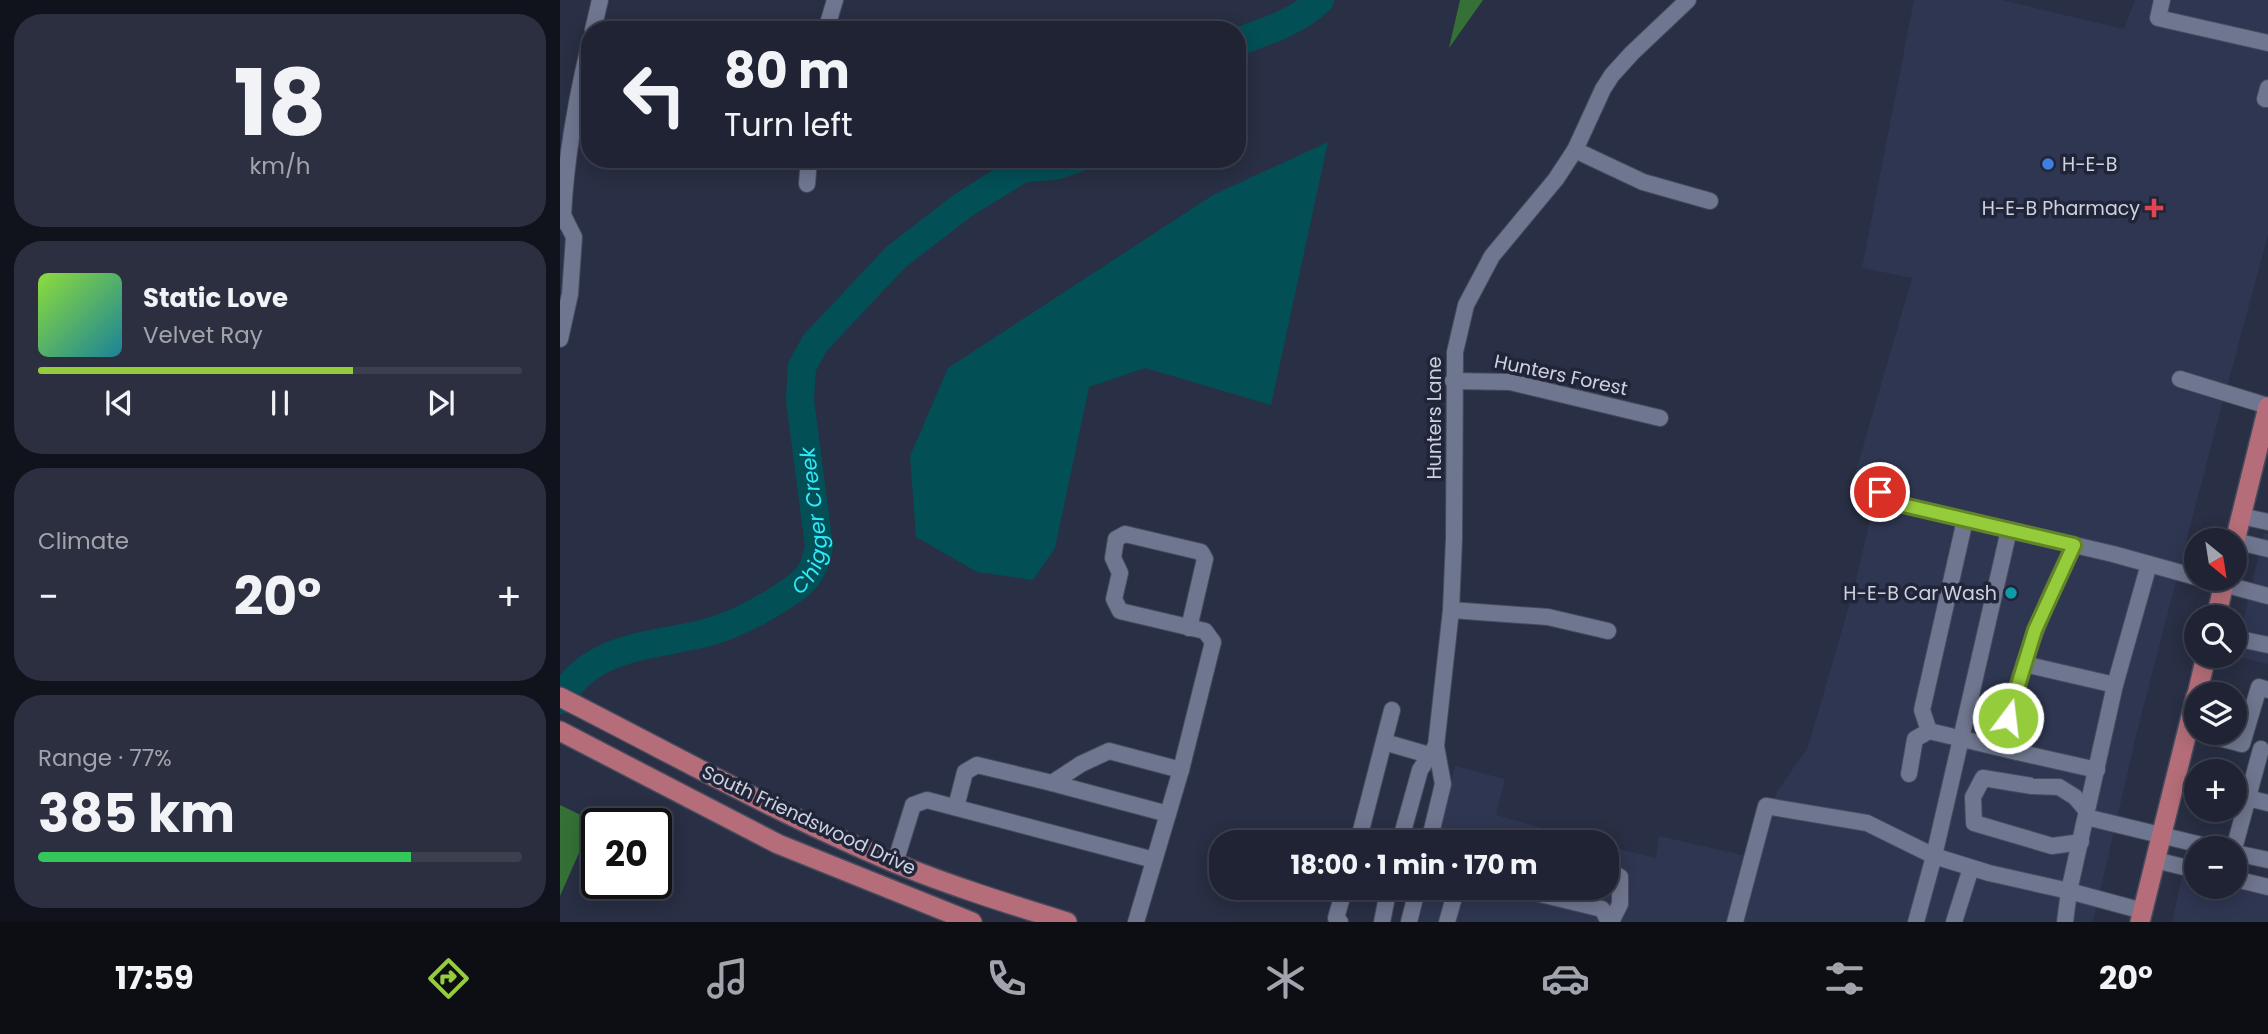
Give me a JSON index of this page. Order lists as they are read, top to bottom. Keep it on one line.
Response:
{"streets":{"main road":["South Friendswood Drive"],"street":["Hunters Forest","Hunters Lane"]},"crossings":[["Hunters Forest","Hunters Lane"]],"water":["Chigger Creek"],"places":{"other":["H-E-B","H-E-B Car Wash"],"health":["H-E-B Pharmacy"]},"north":"bottom right","page":{"tile":[["18","km/h"],"Climate",["Range · 77%","385 km"]],"turn":["80 m","Turn left"],"song":["Static Love","Velvet Ray"],"map_buttons":["+","−"],"heat":["−","20°","+"],"limit":"20","trip":"18:00 · 1 min · 170 m","tabs":["17:59","20°"]}}
